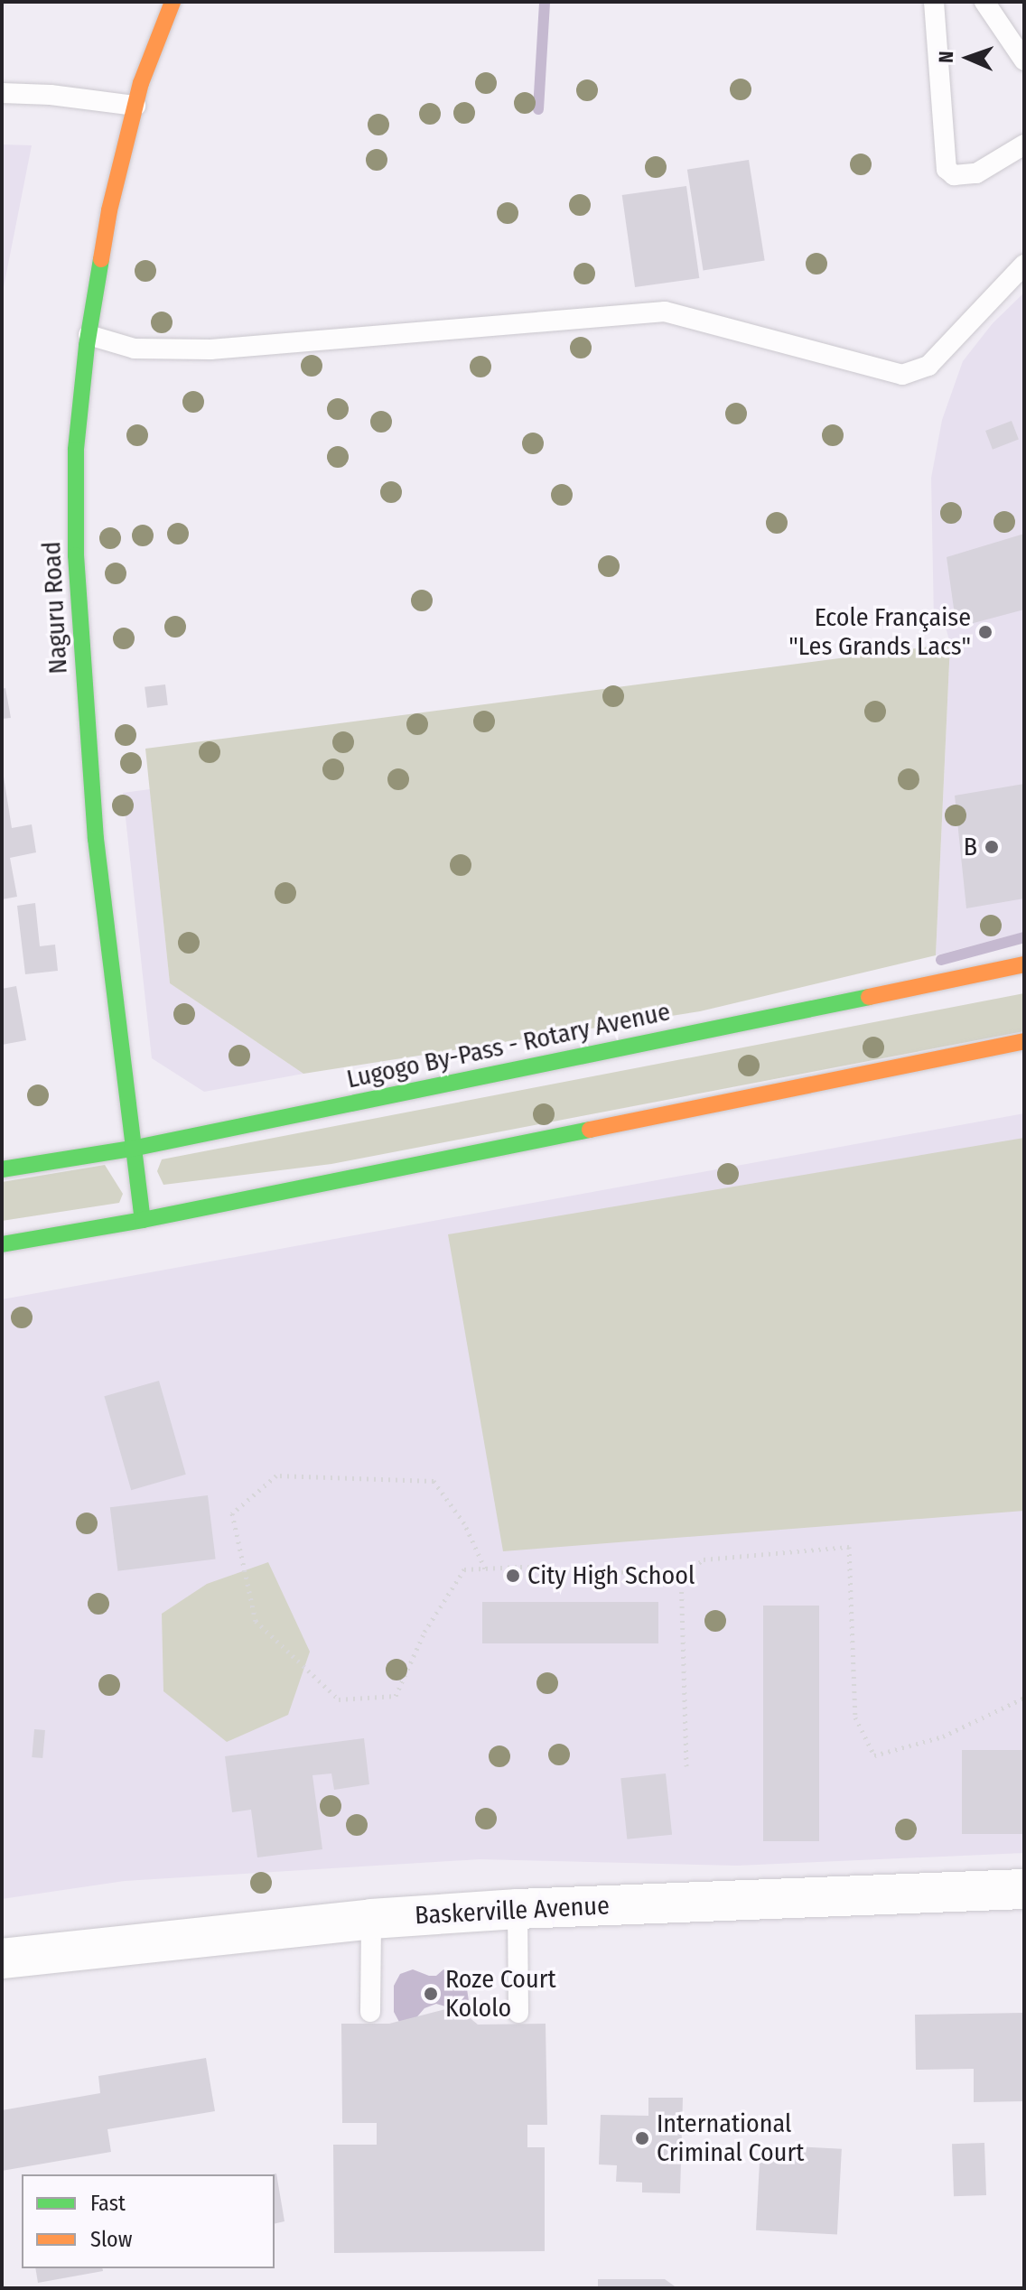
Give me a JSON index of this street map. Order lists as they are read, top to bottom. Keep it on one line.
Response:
{"streets":{"main road":["Naguru Road","Lugogo By-Pass - Rotary Avenue"],"street":["Baskerville Avenue"]},"crossings":[["Naguru Road","Lugogo By-Pass - Rotary Avenue"]],"places":["Ecole Française \"Les Grands Lacs\"","B","City High School","Roze Court Kololo","International Criminal Court"],"legend":["Fast","Slow"],"north":"left"}
